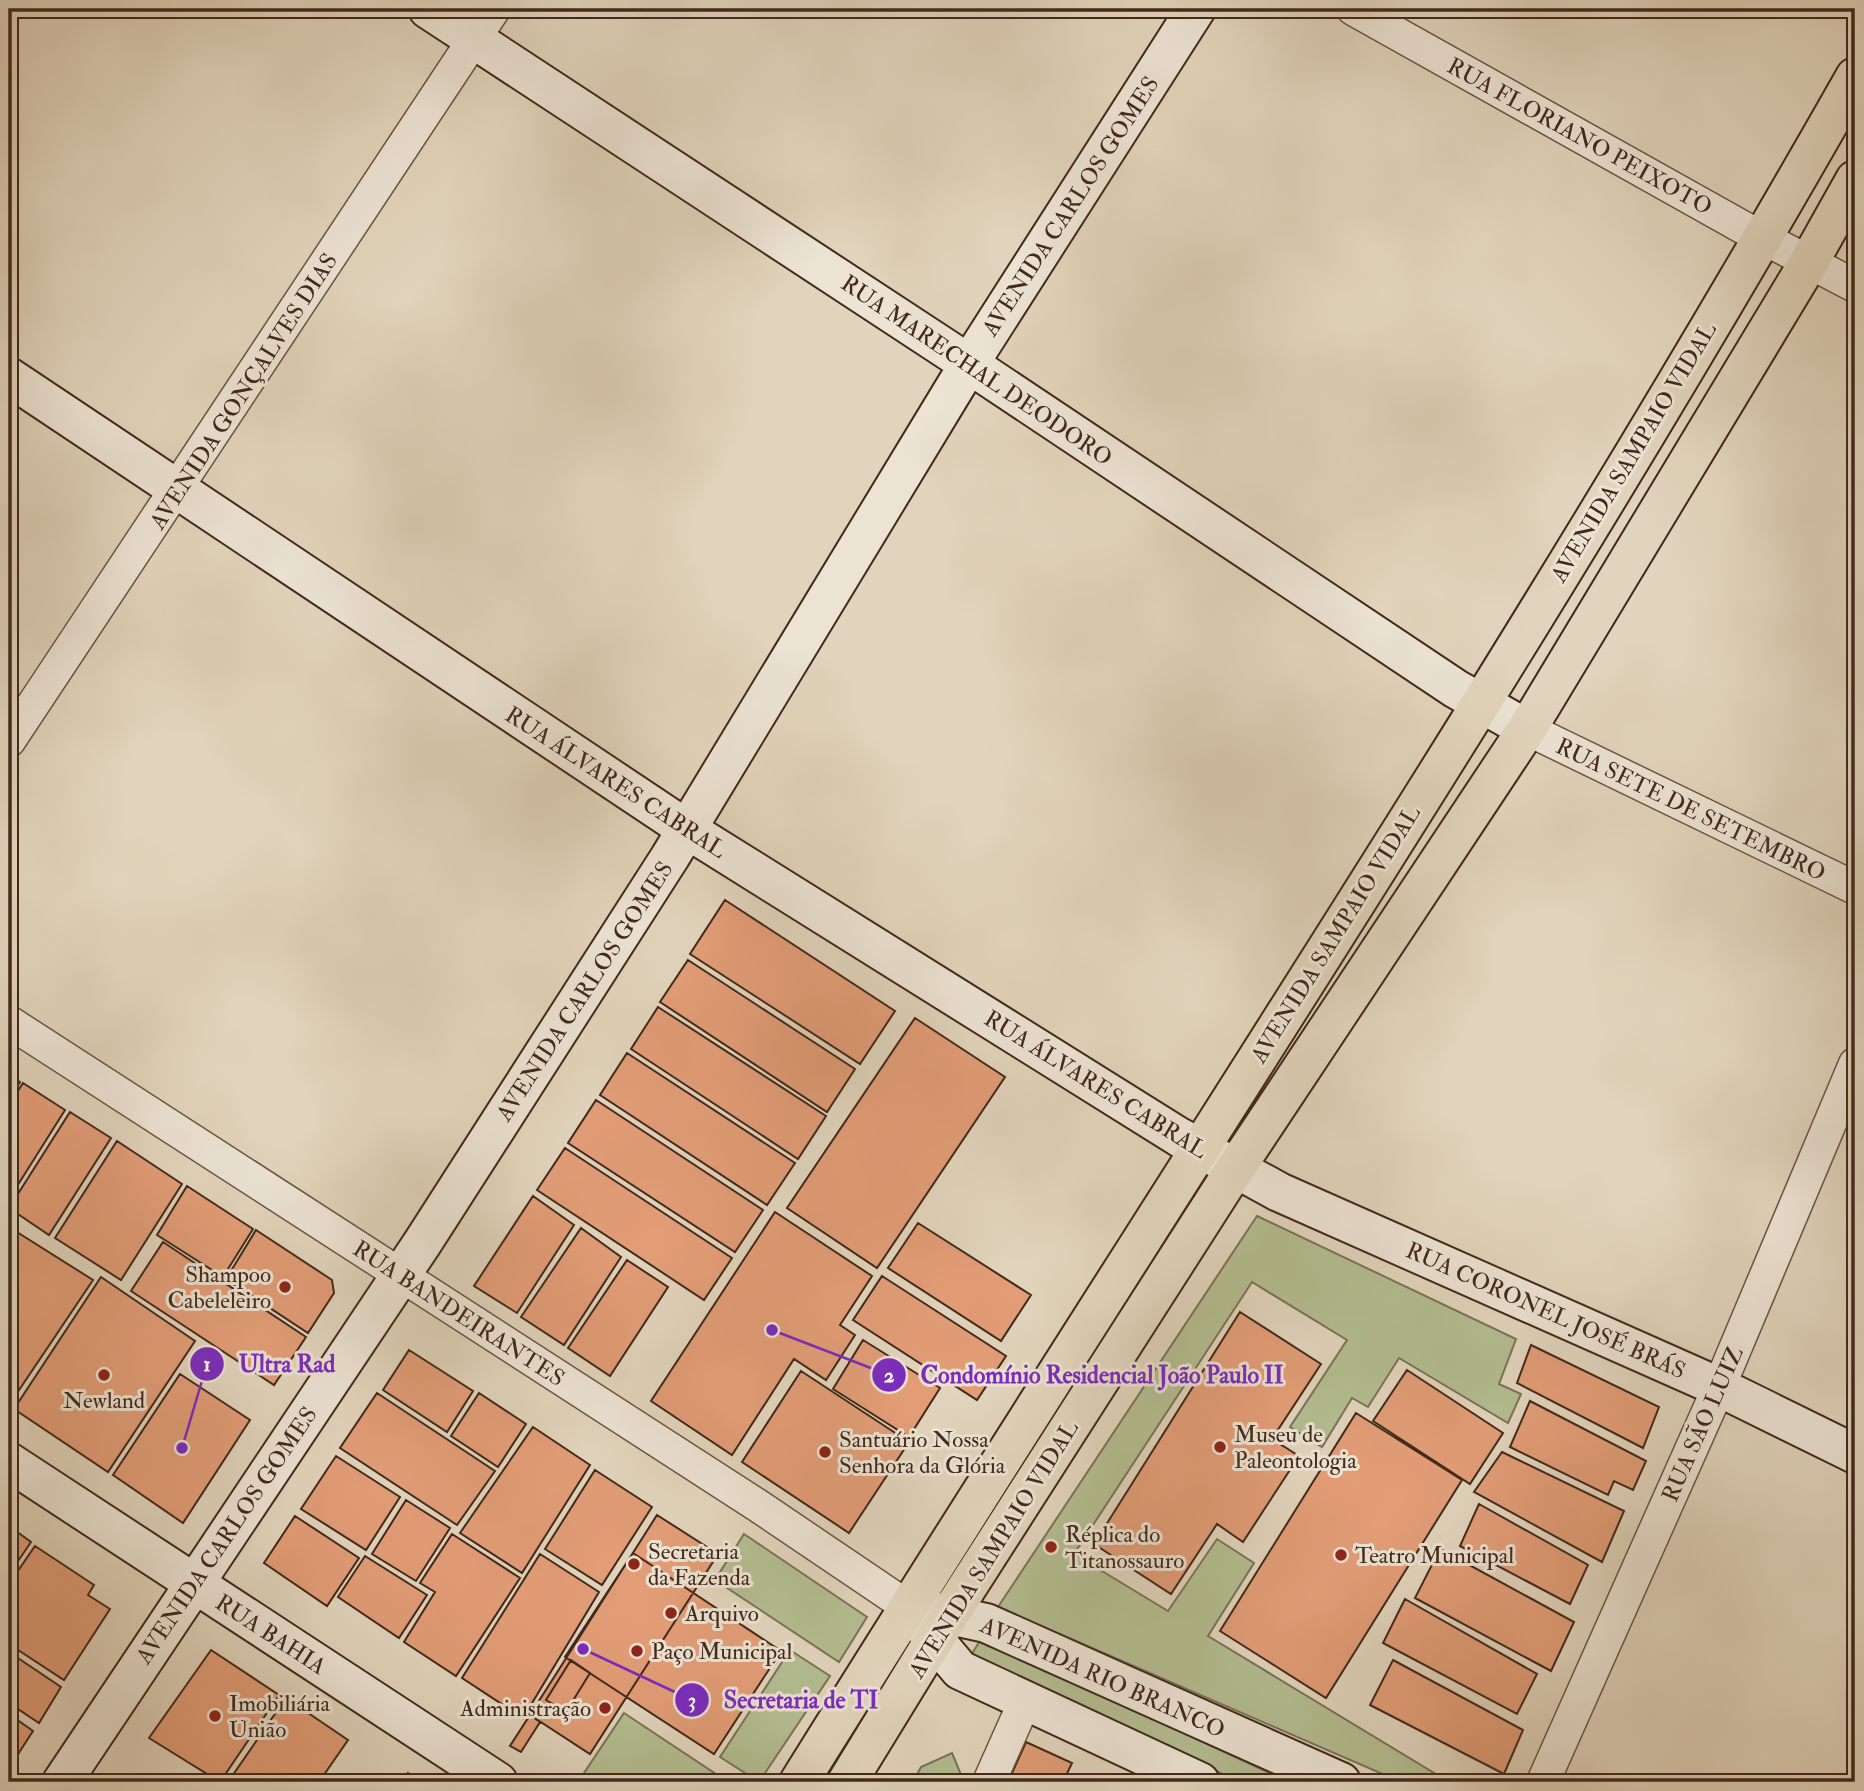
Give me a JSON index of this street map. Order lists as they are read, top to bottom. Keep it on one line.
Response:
{"streets":{"main road":["AVENIDA CARLOS GOMES","RUA MARECHAL DEODORO","AVENIDA SAMPAIO VIDAL","RUA ÁLVARES CABRAL","RUA CORONEL JOSÉ BRÁS","RUA BAHIA","AVENIDA RIO BRANCO"],"street":["RUA FLORIANO PEIXOTO","AVENIDA GONÇALVES DIAS","RUA SETE DE SETEMBRO","RUA BANDEIRANTES","RUA SÃO LUIZ"]},"crossings":[["RUA FLORIANO PEIXOTO","AVENIDA SAMPAIO VIDAL"],["AVENIDA CARLOS GOMES","RUA MARECHAL DEODORO"],["AVENIDA CARLOS GOMES","RUA ÁLVARES CABRAL"],["AVENIDA CARLOS GOMES","RUA BANDEIRANTES"],["AVENIDA CARLOS GOMES","RUA BAHIA"],["RUA MARECHAL DEODORO","AVENIDA GONÇALVES DIAS"],["RUA MARECHAL DEODORO","AVENIDA SAMPAIO VIDAL"],["RUA MARECHAL DEODORO","RUA SETE DE SETEMBRO"],["AVENIDA GONÇALVES DIAS","RUA ÁLVARES CABRAL"],["AVENIDA SAMPAIO VIDAL","RUA ÁLVARES CABRAL"],["AVENIDA SAMPAIO VIDAL","RUA SETE DE SETEMBRO"],["AVENIDA SAMPAIO VIDAL","RUA CORONEL JOSÉ BRÁS"],["AVENIDA SAMPAIO VIDAL","RUA BANDEIRANTES"],["AVENIDA SAMPAIO VIDAL","AVENIDA RIO BRANCO"],["RUA ÁLVARES CABRAL","RUA CORONEL JOSÉ BRÁS"],["RUA CORONEL JOSÉ BRÁS","RUA SÃO LUIZ"],["RUA BANDEIRANTES","AVENIDA RIO BRANCO"]],"places":["Shampoo Cabeleleiro","Condomínio Residencial João Paulo II","Newland","Museu de Paleontologia","Ultra Rad","Santuário Nossa Senhora da Glória","Réplica do Titanossauro","Teatro Municipal","Secretaria da Fazenda","Arquivo","Secretaria de TI","Paço Municipal","Administração","Imobiliária União"]}
